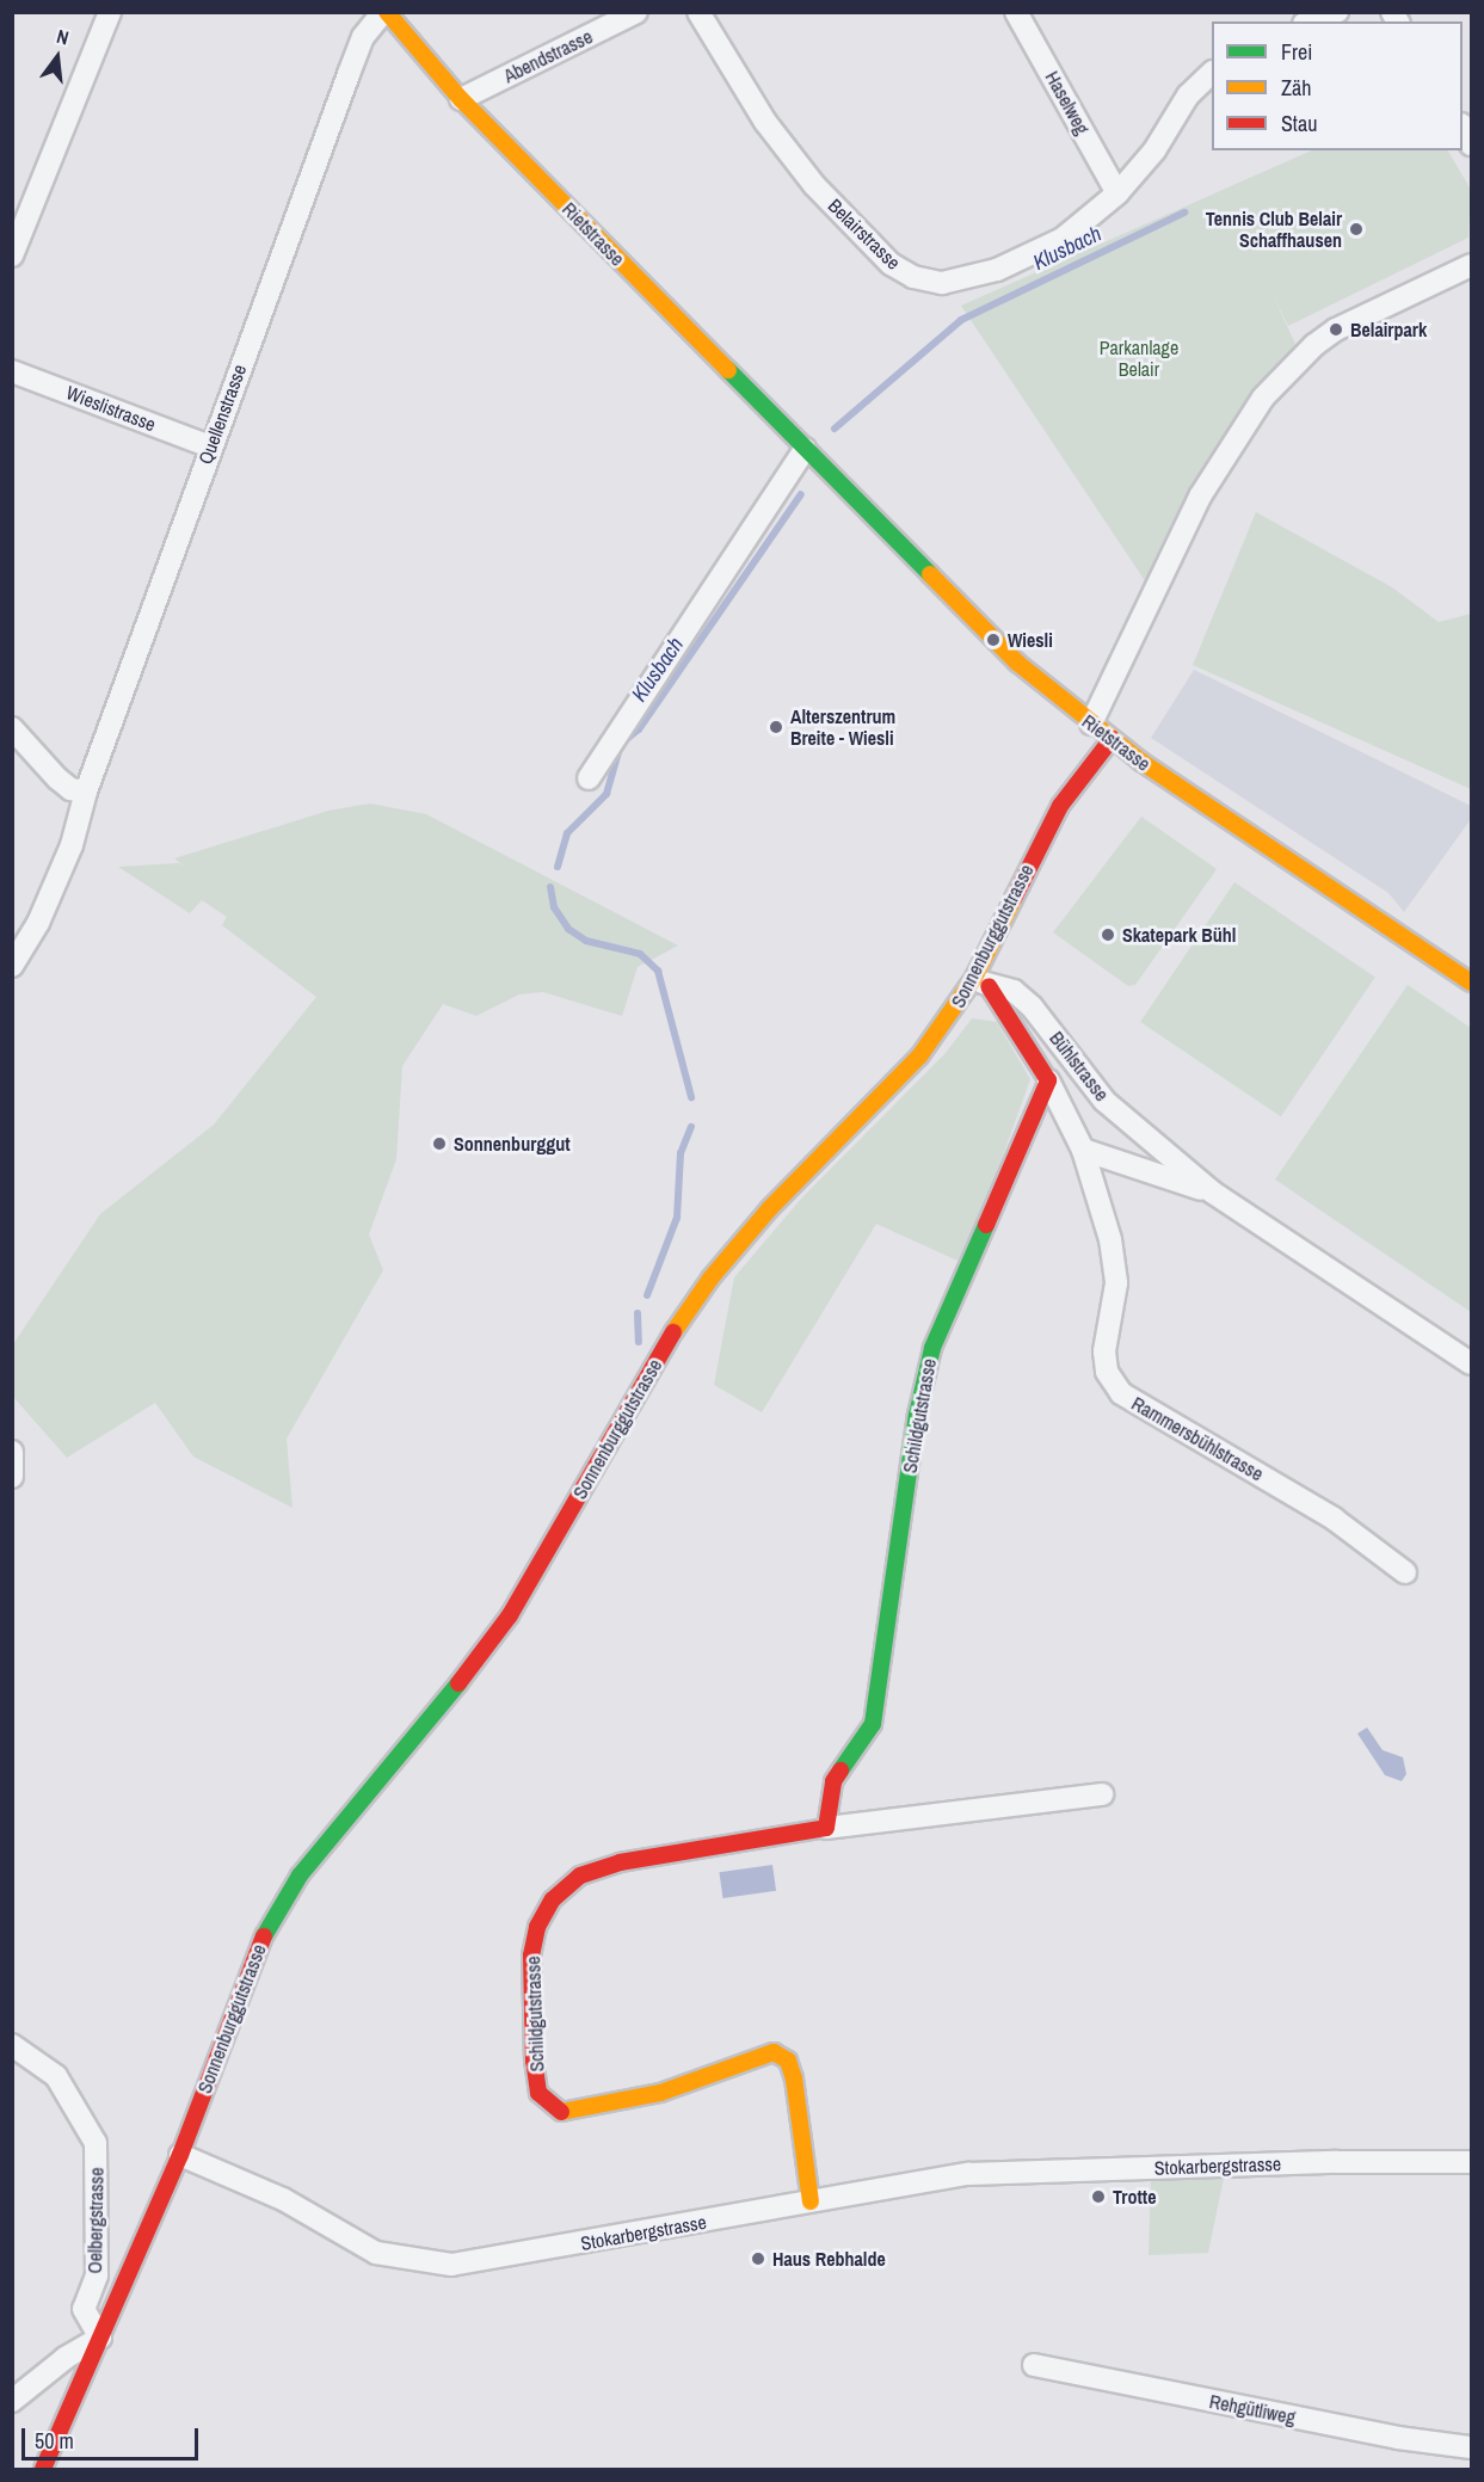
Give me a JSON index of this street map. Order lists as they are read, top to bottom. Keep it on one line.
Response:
{"streets":{"street":["Abendstrasse","Haselweg","Rietstrasse","Belairstrasse","Wieslistrasse","Quellenstrasse","Sonnenburggutstrasse","Bühlstrasse","Schildgutstrasse","Rammersbühlstrasse","Stokarbergstrasse","Oelbergstrasse","Rehgütliweg"]},"crossings":[["Abendstrasse","Rietstrasse"],["Haselweg","Belairstrasse"],["Rietstrasse","Quellenstrasse"],["Rietstrasse","Sonnenburggutstrasse"],["Wieslistrasse","Quellenstrasse"],["Sonnenburggutstrasse","Bühlstrasse"],["Sonnenburggutstrasse","Stokarbergstrasse"],["Bühlstrasse","Rammersbühlstrasse"],["Schildgutstrasse","Rammersbühlstrasse"],["Schildgutstrasse","Stokarbergstrasse"]],"water":["Klusbach"],"parks":["Parkanlage Belair"],"places":["Tennis Club Belair Schaffhausen","Belairpark","Wiesli","Alterszentrum Breite - Wiesli","Skatepark Bühl","Sonnenburggut","Trotte","Haus Rebhalde"],"legend":["Frei","Zäh","Stau"],"scale_bar":"50 m","north":"top"}
